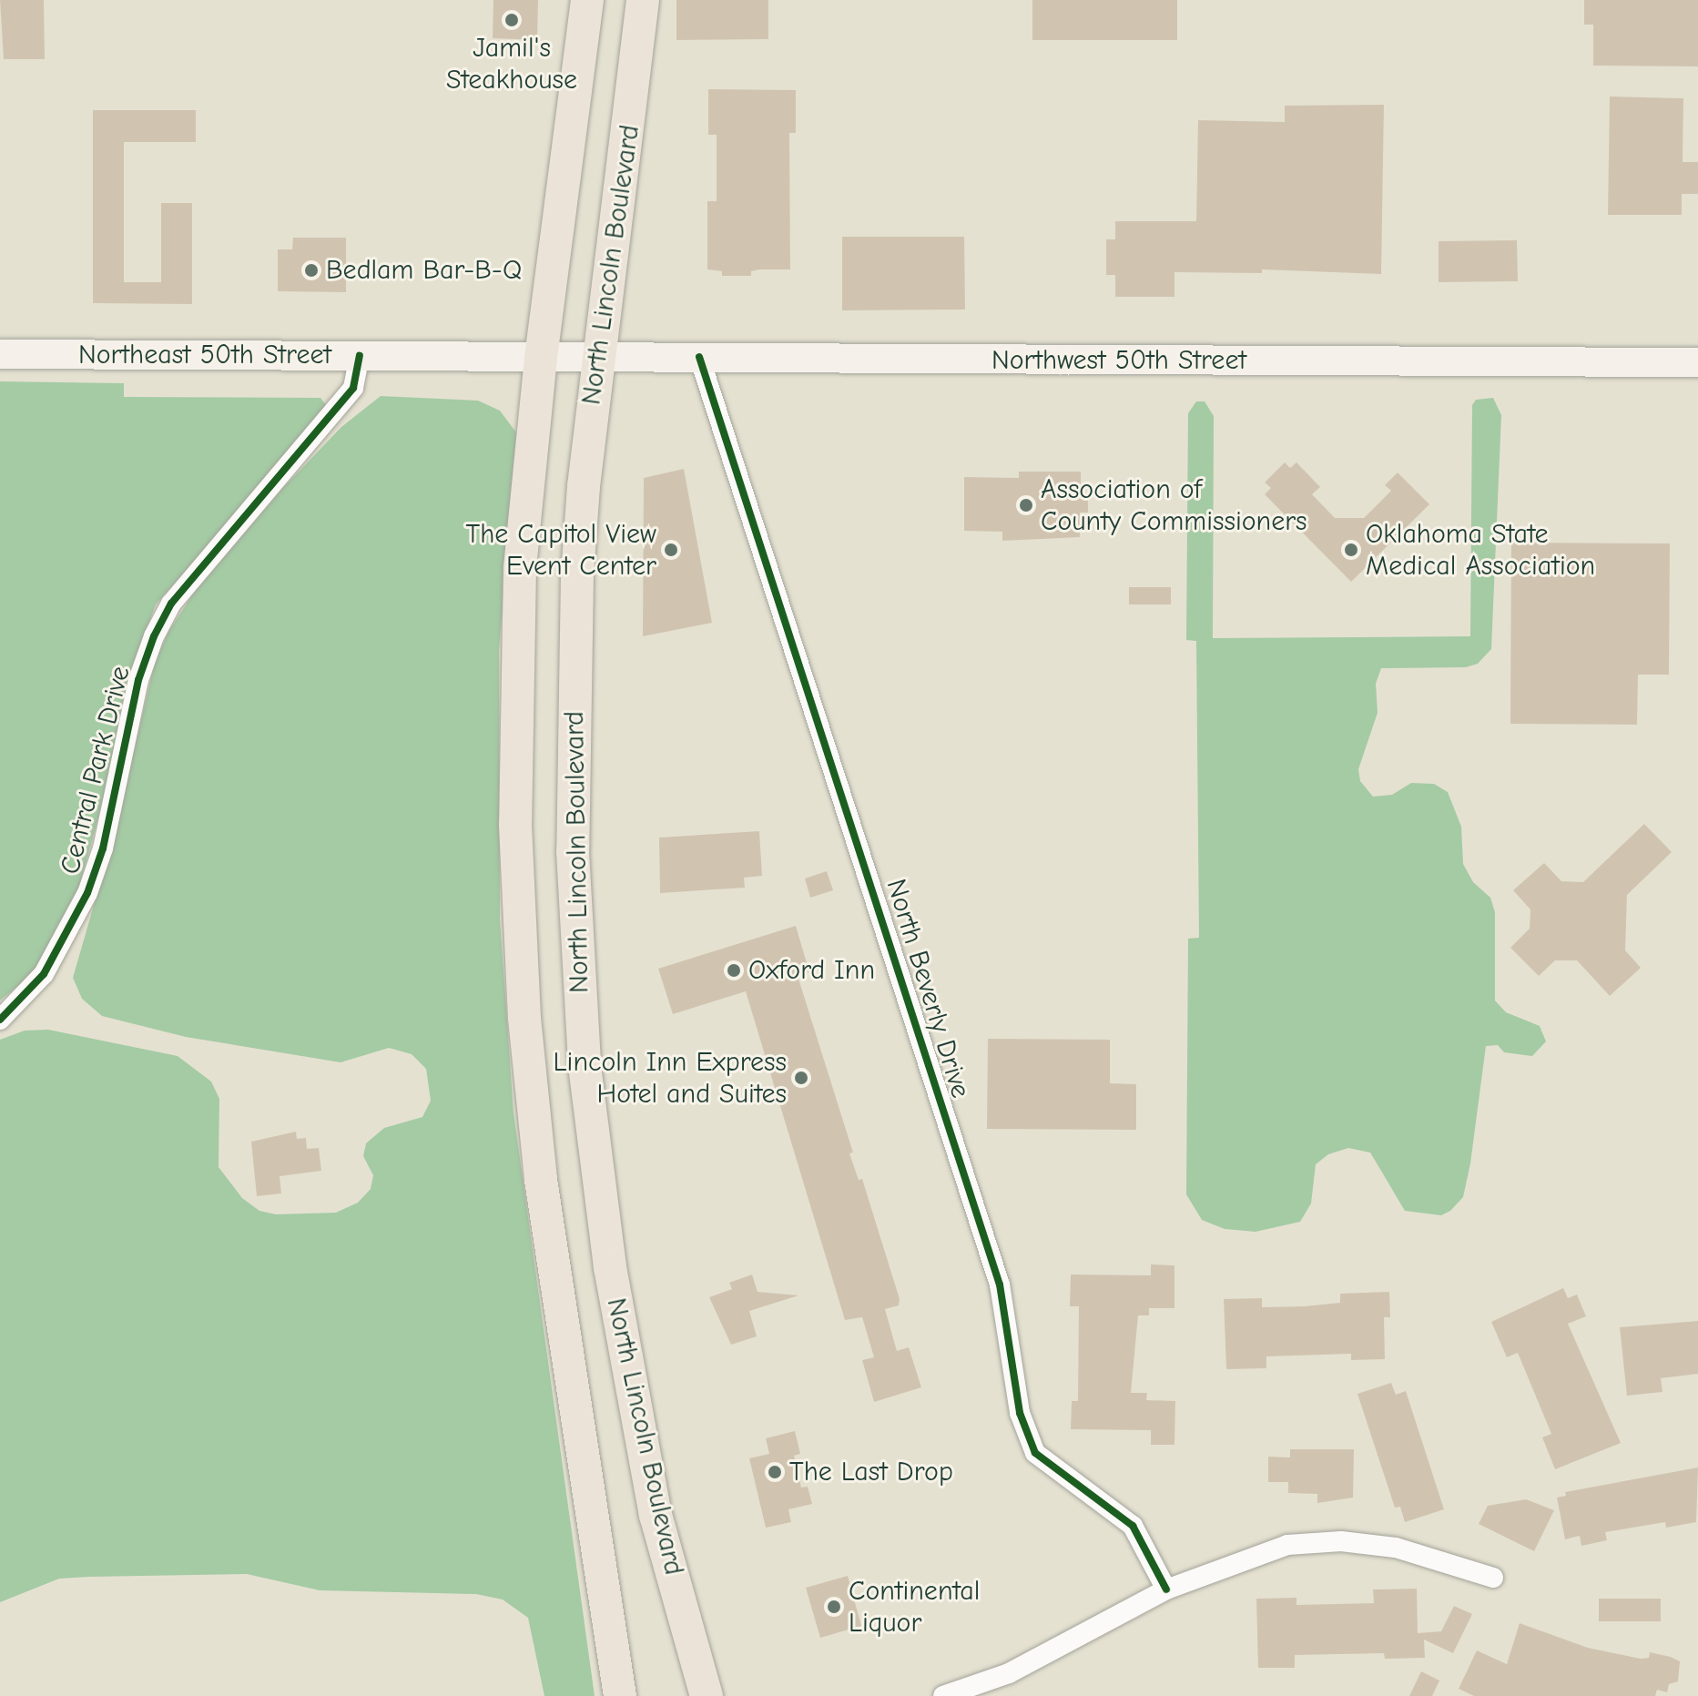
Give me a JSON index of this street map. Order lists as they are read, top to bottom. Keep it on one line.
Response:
{"streets":{"main road":["North Lincoln Boulevard","Northeast 50th Street","Northwest 50th Street"],"street":["Central Park Drive","North Beverly Drive"]},"crossings":[["North Lincoln Boulevard","Northeast 50th Street"],["North Lincoln Boulevard","Northwest 50th Street"],["Northeast 50th Street","Northwest 50th Street"],["Northeast 50th Street","Central Park Drive"],["Northwest 50th Street","North Beverly Drive"]],"places":["Jamil's Steakhouse","Bedlam Bar-B-Q","Association of County Commissioners","The Capitol View Event Center","Oklahoma State Medical Association","Oxford Inn","Lincoln Inn Express Hotel and Suites","The Last Drop","Continental Liquor"]}
